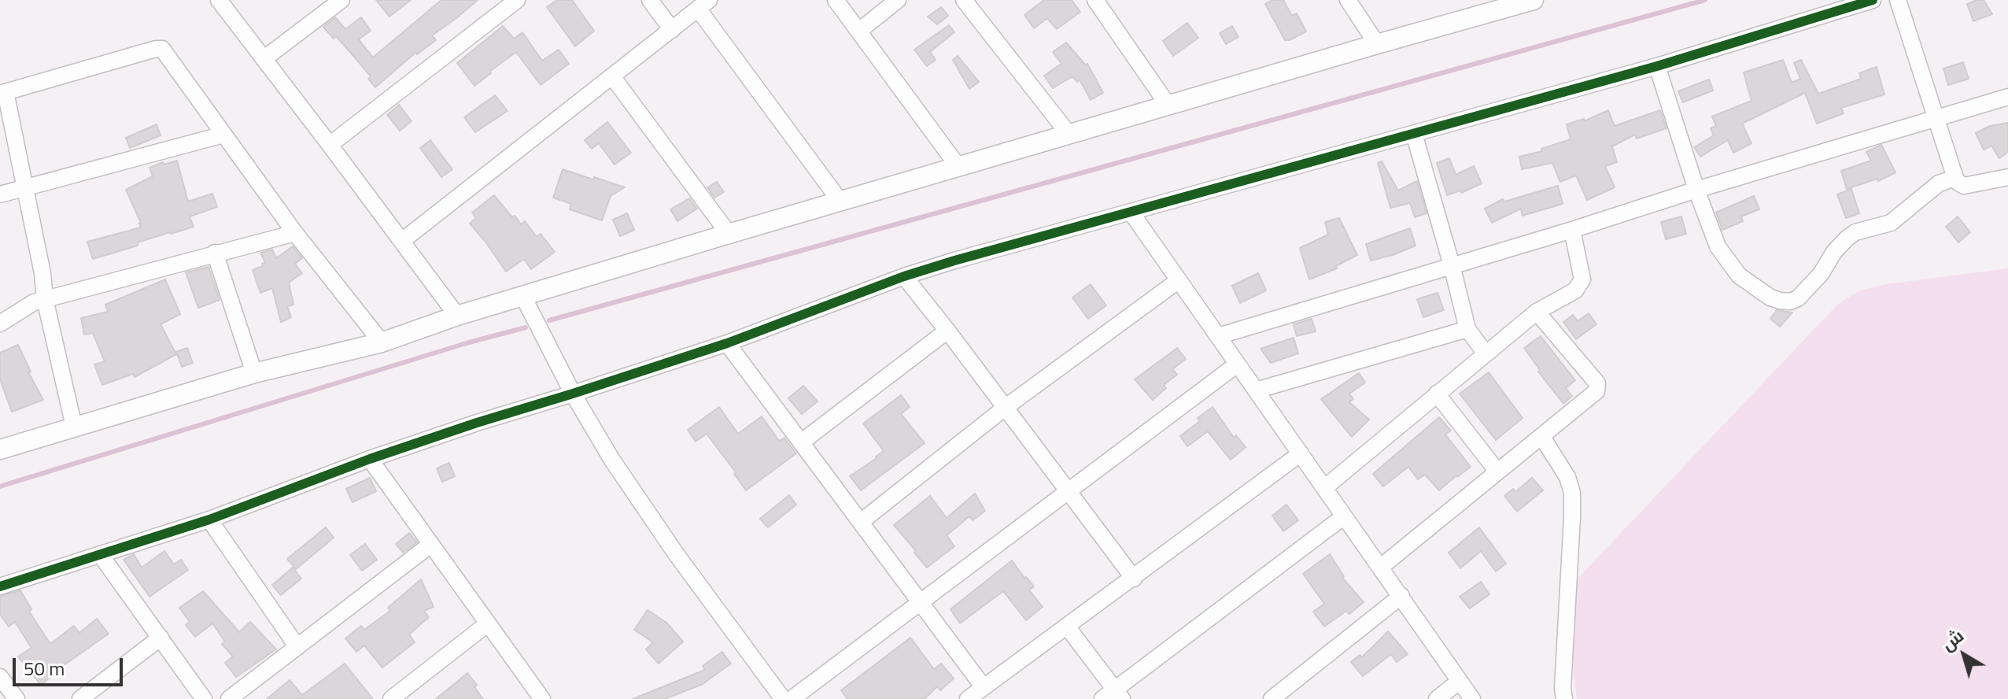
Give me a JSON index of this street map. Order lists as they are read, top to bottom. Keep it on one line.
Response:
{"scale_bar":"50 m","north":"top left"}
